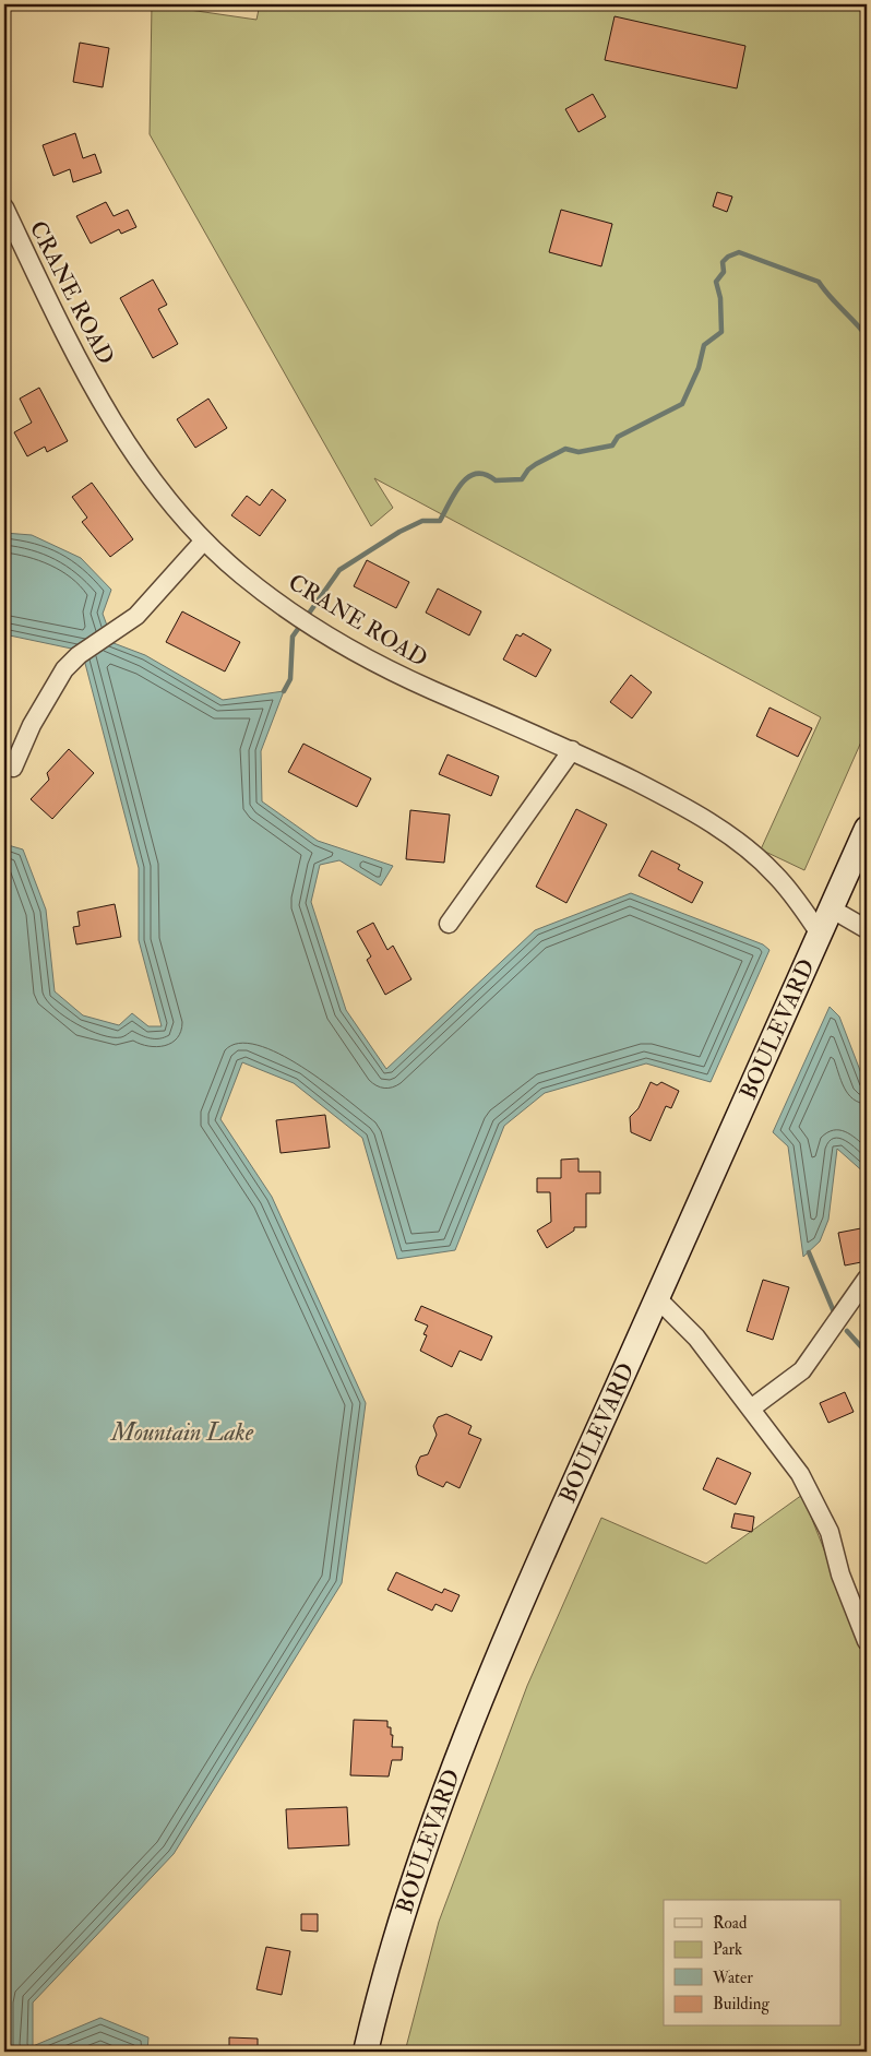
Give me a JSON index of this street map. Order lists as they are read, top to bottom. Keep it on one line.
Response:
{"streets":{"main road":["BOULEVARD"],"street":["CRANE ROAD"]},"crossings":[["CRANE ROAD","BOULEVARD"]],"water":["Mountain Lake"],"legend":["Road","Park","Water","Building"]}
